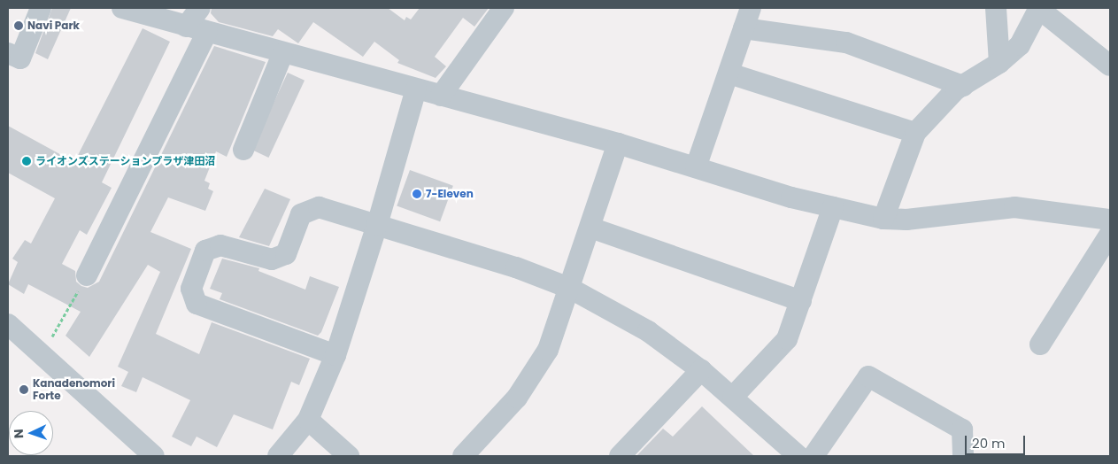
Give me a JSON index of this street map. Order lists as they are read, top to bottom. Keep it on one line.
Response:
{"places":["Navi Park","ライオンズステーションプラザ津田沼","7-Eleven","Kanadenomori Forte"],"scale_bar":"20 m","north":"left"}
